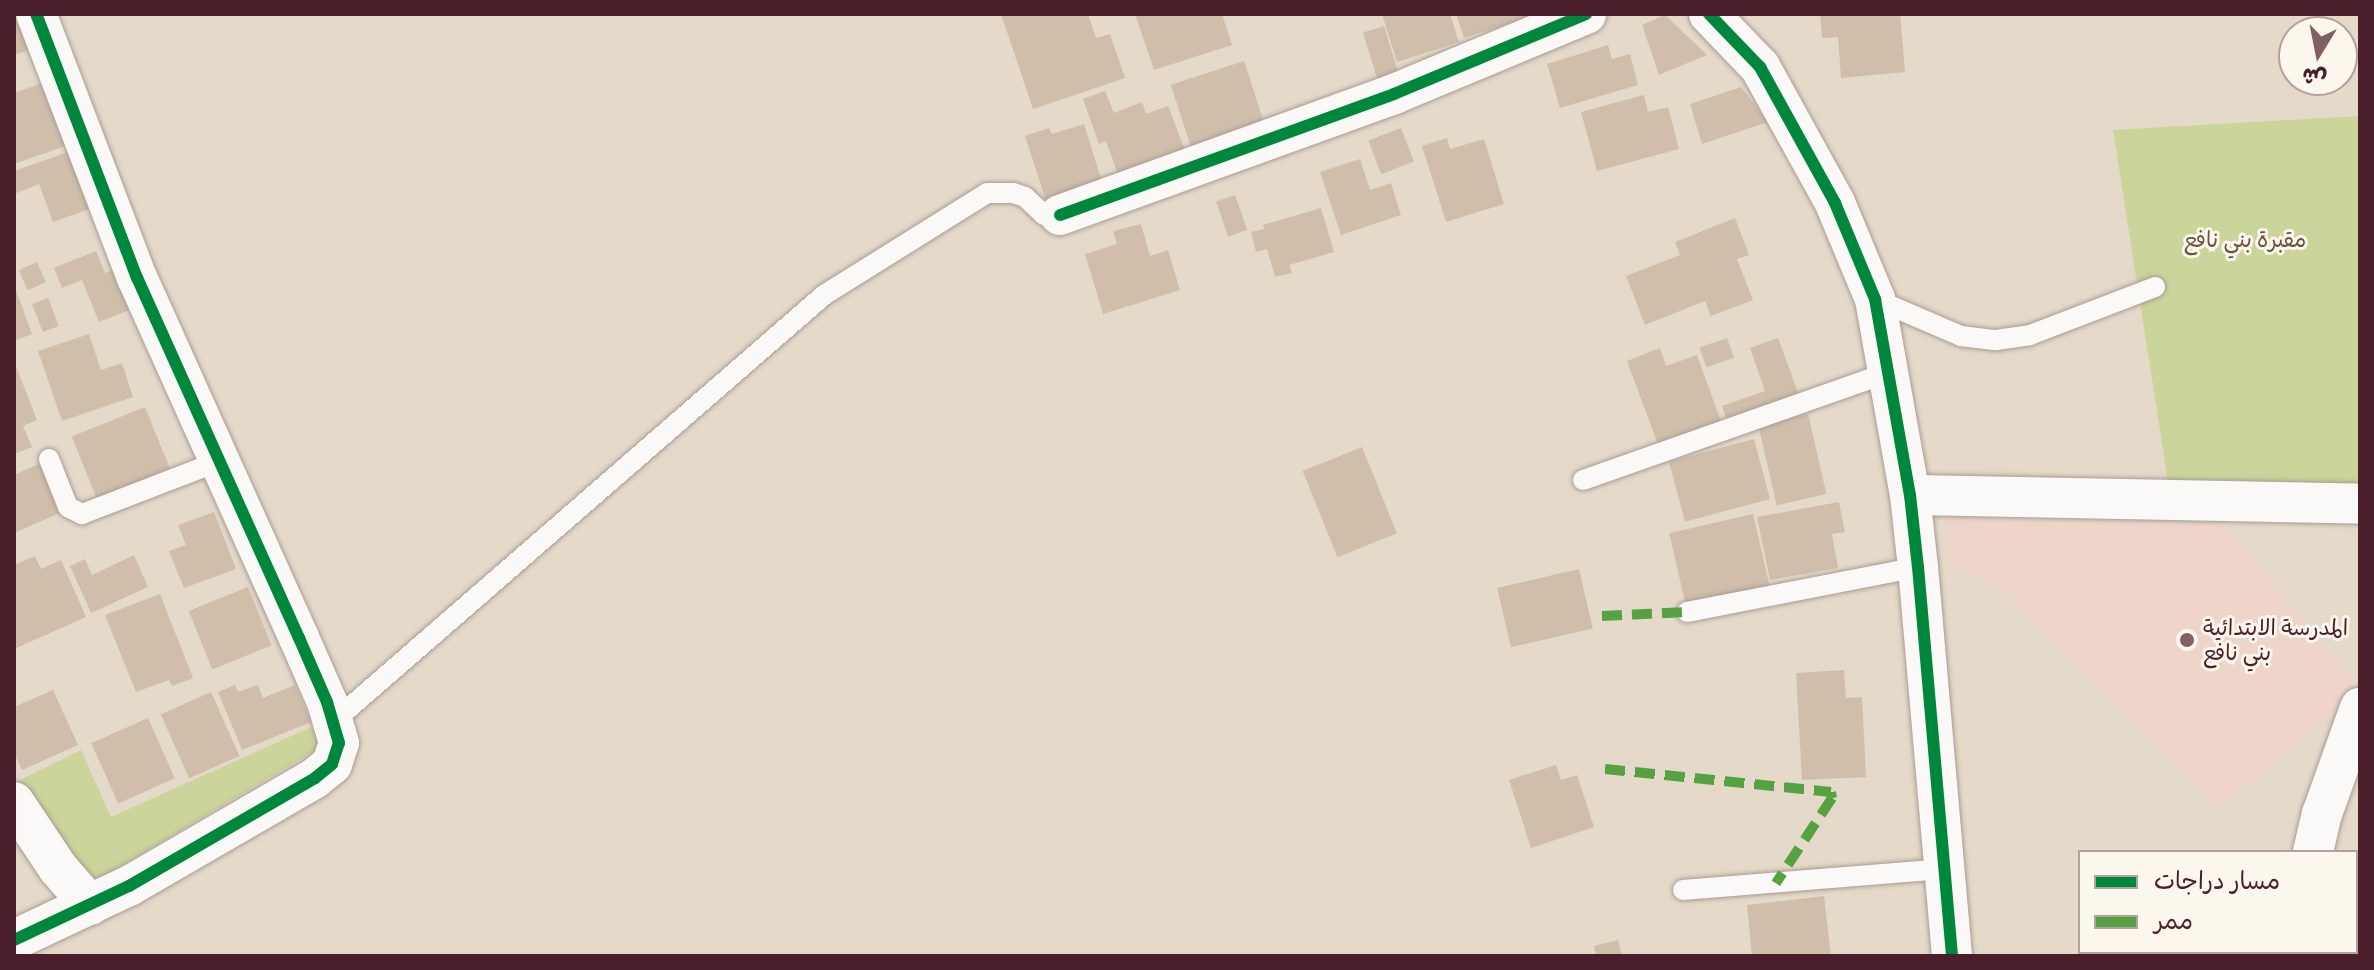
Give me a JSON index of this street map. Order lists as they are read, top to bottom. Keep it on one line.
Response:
{"parks":["مقبرة بني نافع"],"places":["المدرسة الابتدائية بني نافع"],"legend":["مسار دراجات","ممر"],"north":"bottom"}
